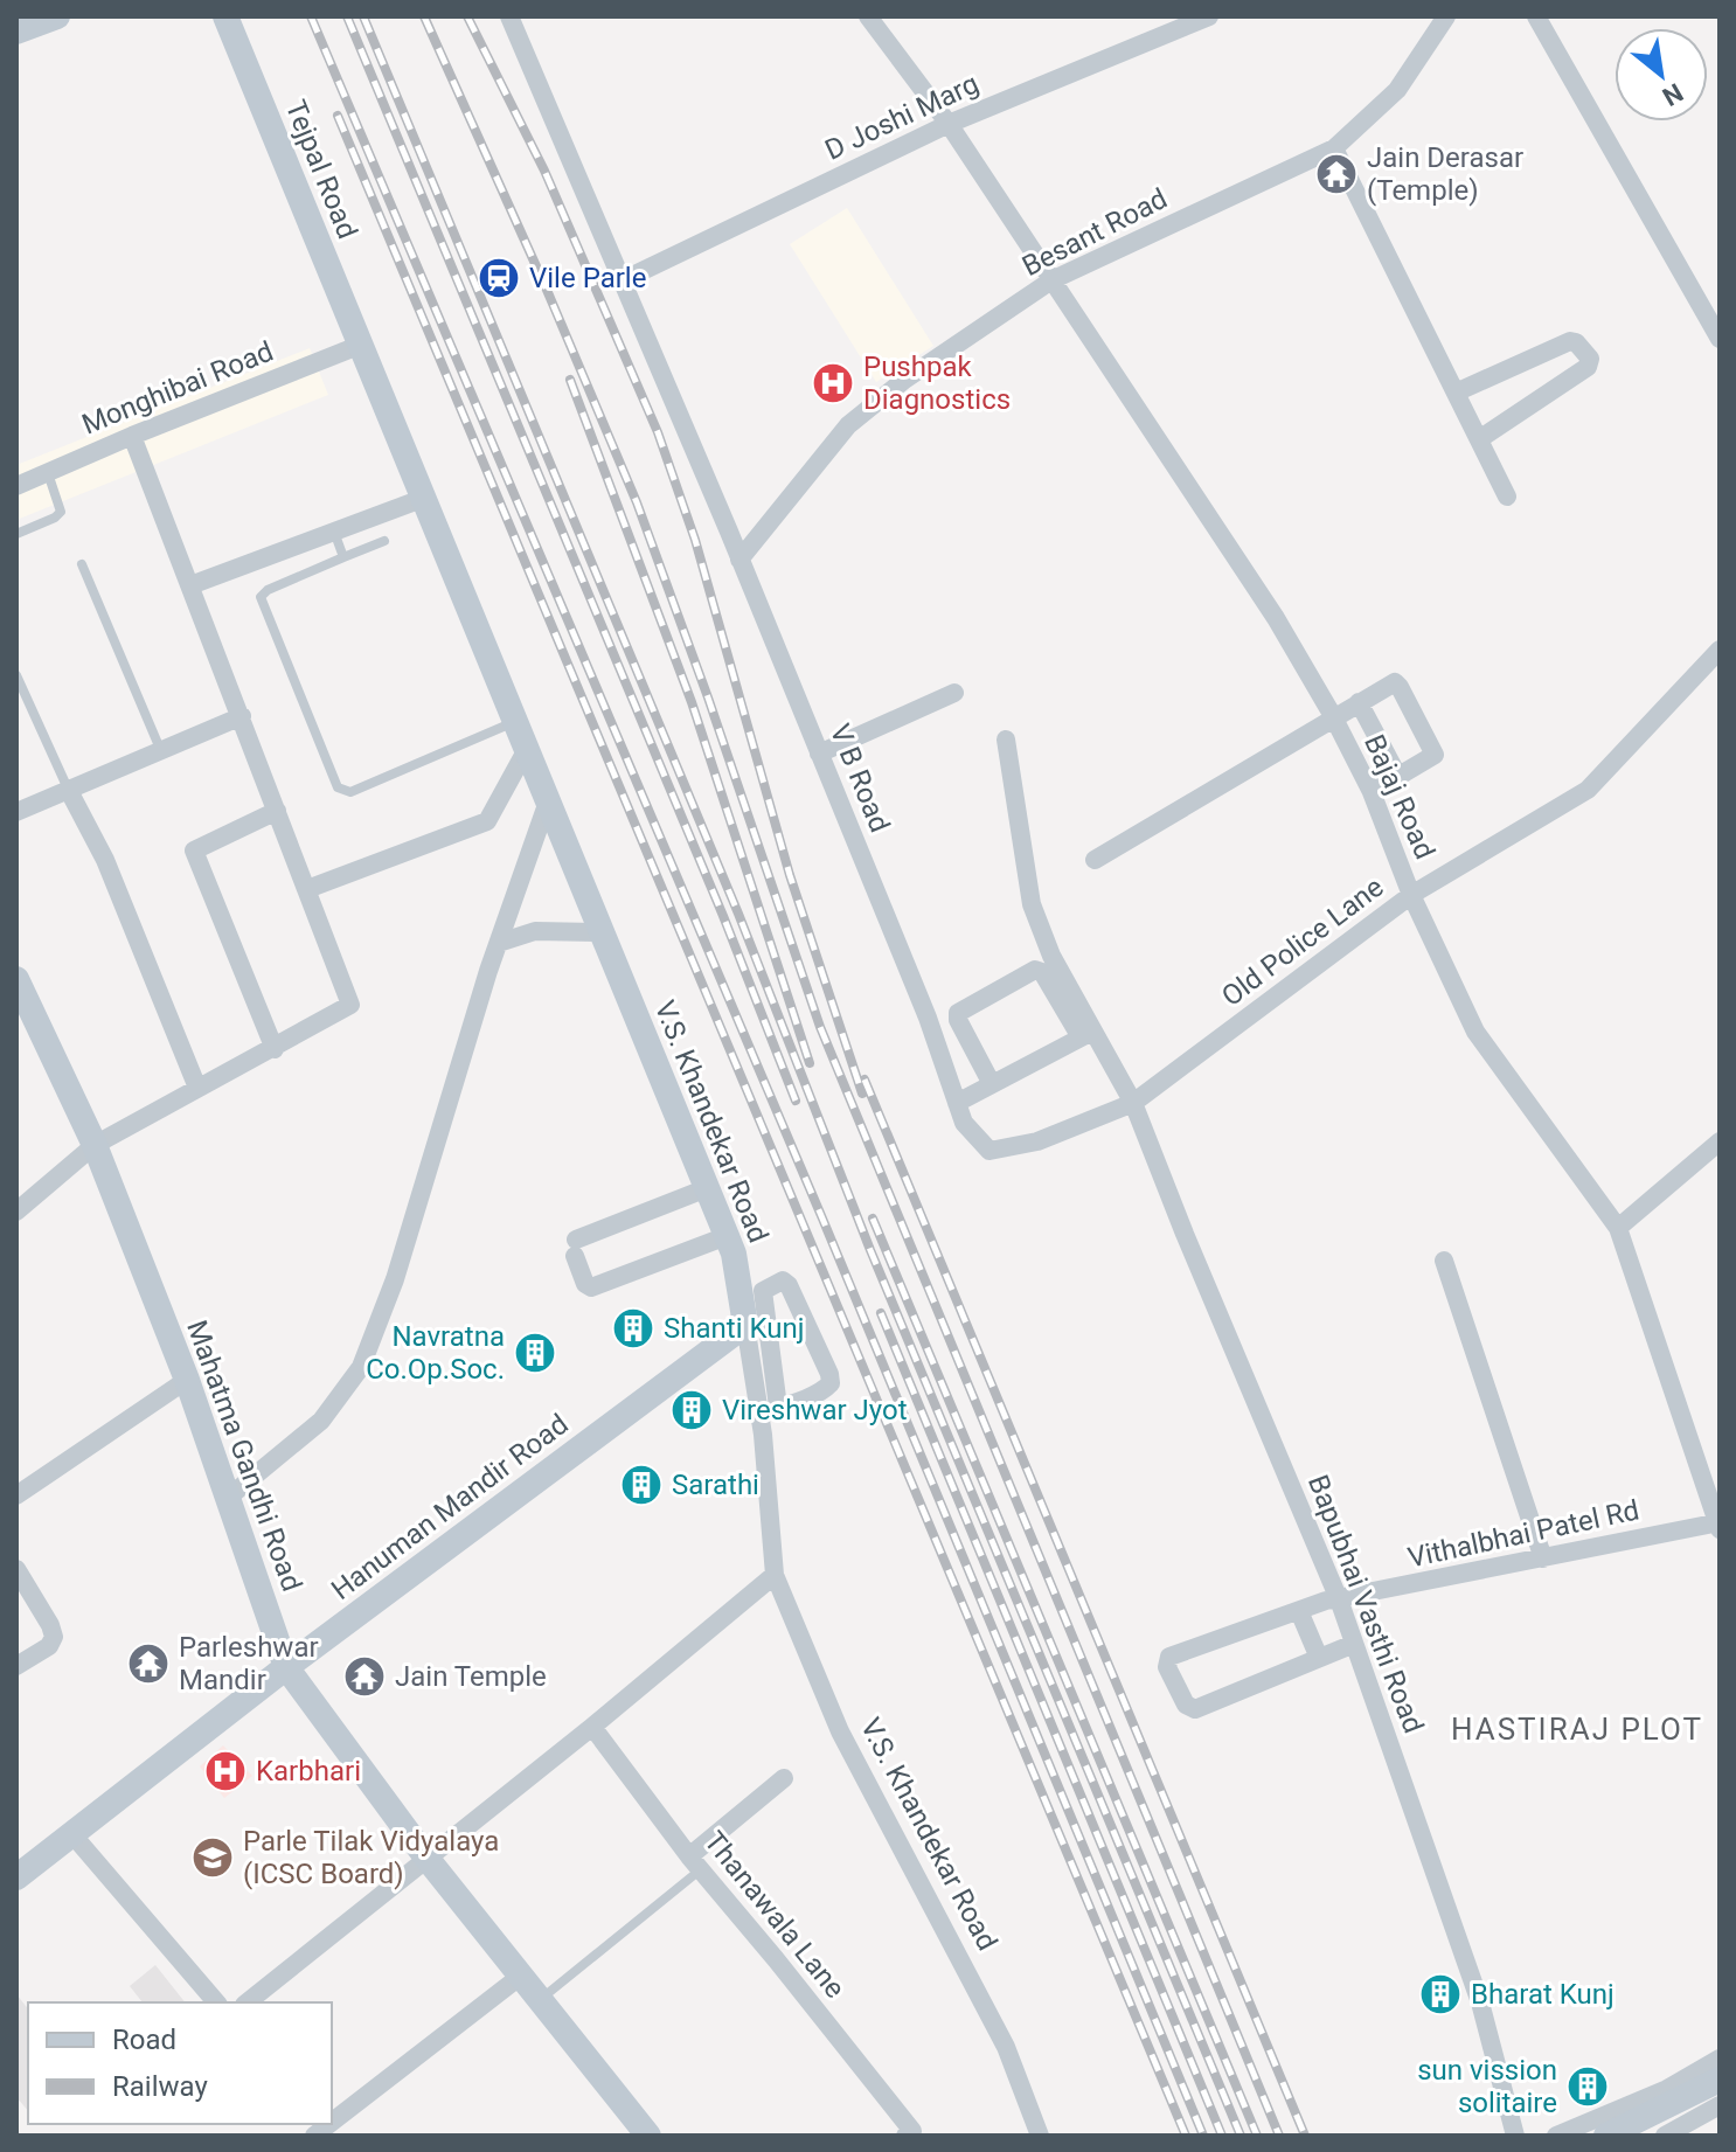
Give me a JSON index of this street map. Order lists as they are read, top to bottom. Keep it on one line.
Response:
{"streets":{"street":["D Joshi Marg","Tejpal Road","Besant Road","Monghibai Road","V B Road","Bajaj Road","Old Police Lane","V.S. Khandekar Road","Mahatma Gandhi Road","Hanuman Mandir Road","Vithalbhai Patel Rd","Bapubhai Vasthi Road","Thanawala Lane"]},"crossings":[["D Joshi Marg","V B Road"],["D Joshi Marg","Bajaj Road"],["Tejpal Road","Monghibai Road"],["Tejpal Road","V.S. Khandekar Road"],["Besant Road","V B Road"],["Besant Road","Bajaj Road"],["Monghibai Road","V.S. Khandekar Road"],["V B Road","Old Police Lane"],["Bajaj Road","Old Police Lane"],["Bajaj Road","Vithalbhai Patel Rd"],["Old Police Lane","Bapubhai Vasthi Road"],["V.S. Khandekar Road","Hanuman Mandir Road"],["Mahatma Gandhi Road","Hanuman Mandir Road"],["Vithalbhai Patel Rd","Bapubhai Vasthi Road"]],"districts":["HASTIRAJ PLOT"],"places":{"temple":["Jain Derasar (Temple)","Parleshwar Mandir","Jain Temple"],"station":["Vile Parle"],"hospital":["Pushpak Diagnostics","Karbhari"],"building":["Shanti Kunj","Navratna Co.Op.Soc.","Vireshwar Jyot","Sarathi","Bharat Kunj","sun vission solitaire"],"school or university":["Parle Tilak Vidyalaya (ICSC Board)"]},"legend":["Road","Railway"],"north":"bottom right"}
